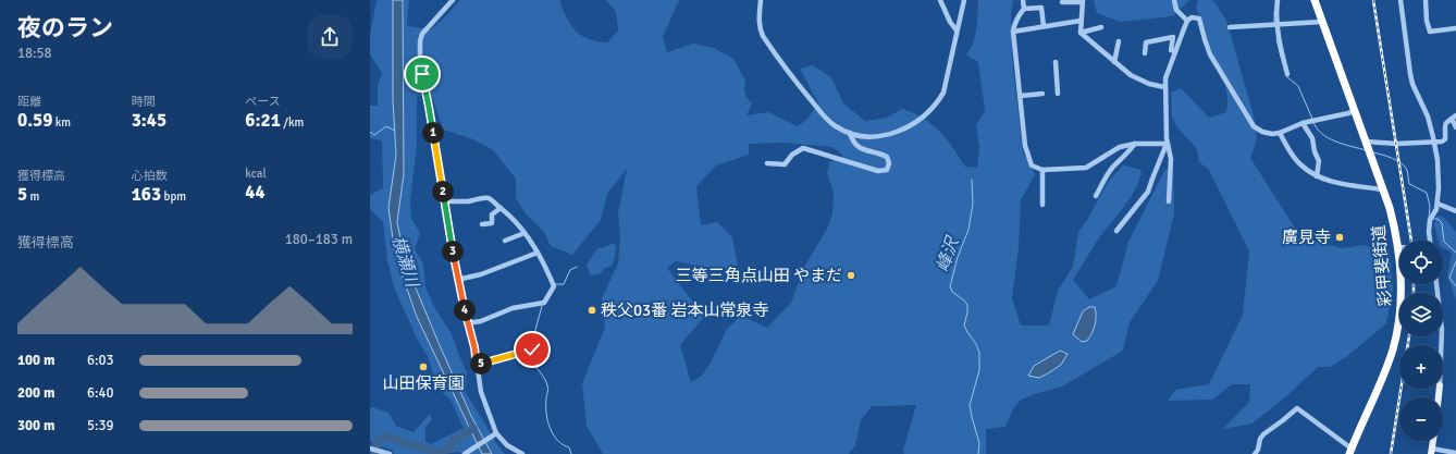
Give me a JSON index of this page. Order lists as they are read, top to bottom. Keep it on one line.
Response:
{"streets":{"highway":["彩甲斐街道"]},"water":["峰沢","横瀬川"],"places":["廣見寺","三等三角点山田 やまだ","秩父03番 岩本山常泉寺","山田保育園"],"page":{"heading":["夜のラン","18:58"],"stats":[["距離","0.59 km"],["時間","3:45"],["ペース","6:21 /km"],["獲得標高","5 m"],["心拍数","163 bpm"],["kcal","44"]],"pins":["1","2","3","4","5"],"chart":["獲得標高","180–183 m"],"map_buttons":["+","−"],"list":[{"name":"100 m","note":"6:03"},{"name":"200 m","note":"6:40"},{"name":"300 m","note":"5:39"}]}}
